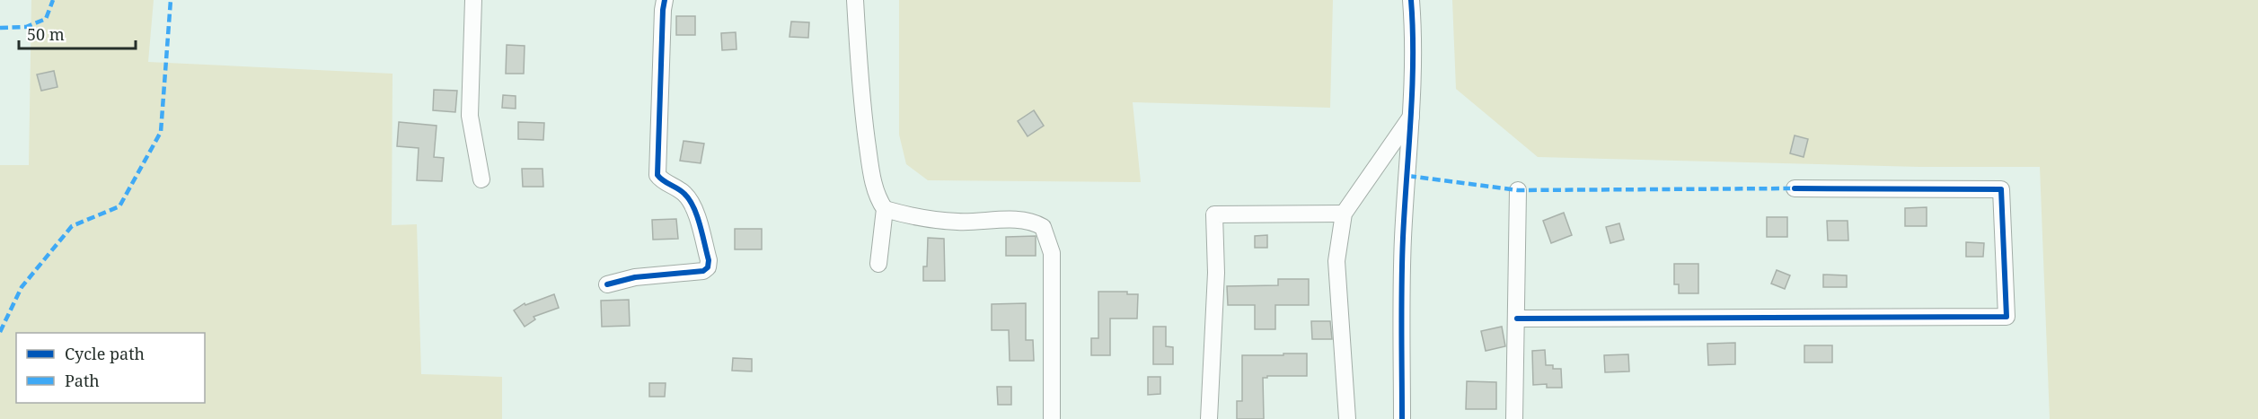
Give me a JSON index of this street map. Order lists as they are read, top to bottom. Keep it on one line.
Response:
{"legend":["Cycle path","Path"],"scale_bar":"50 m"}
